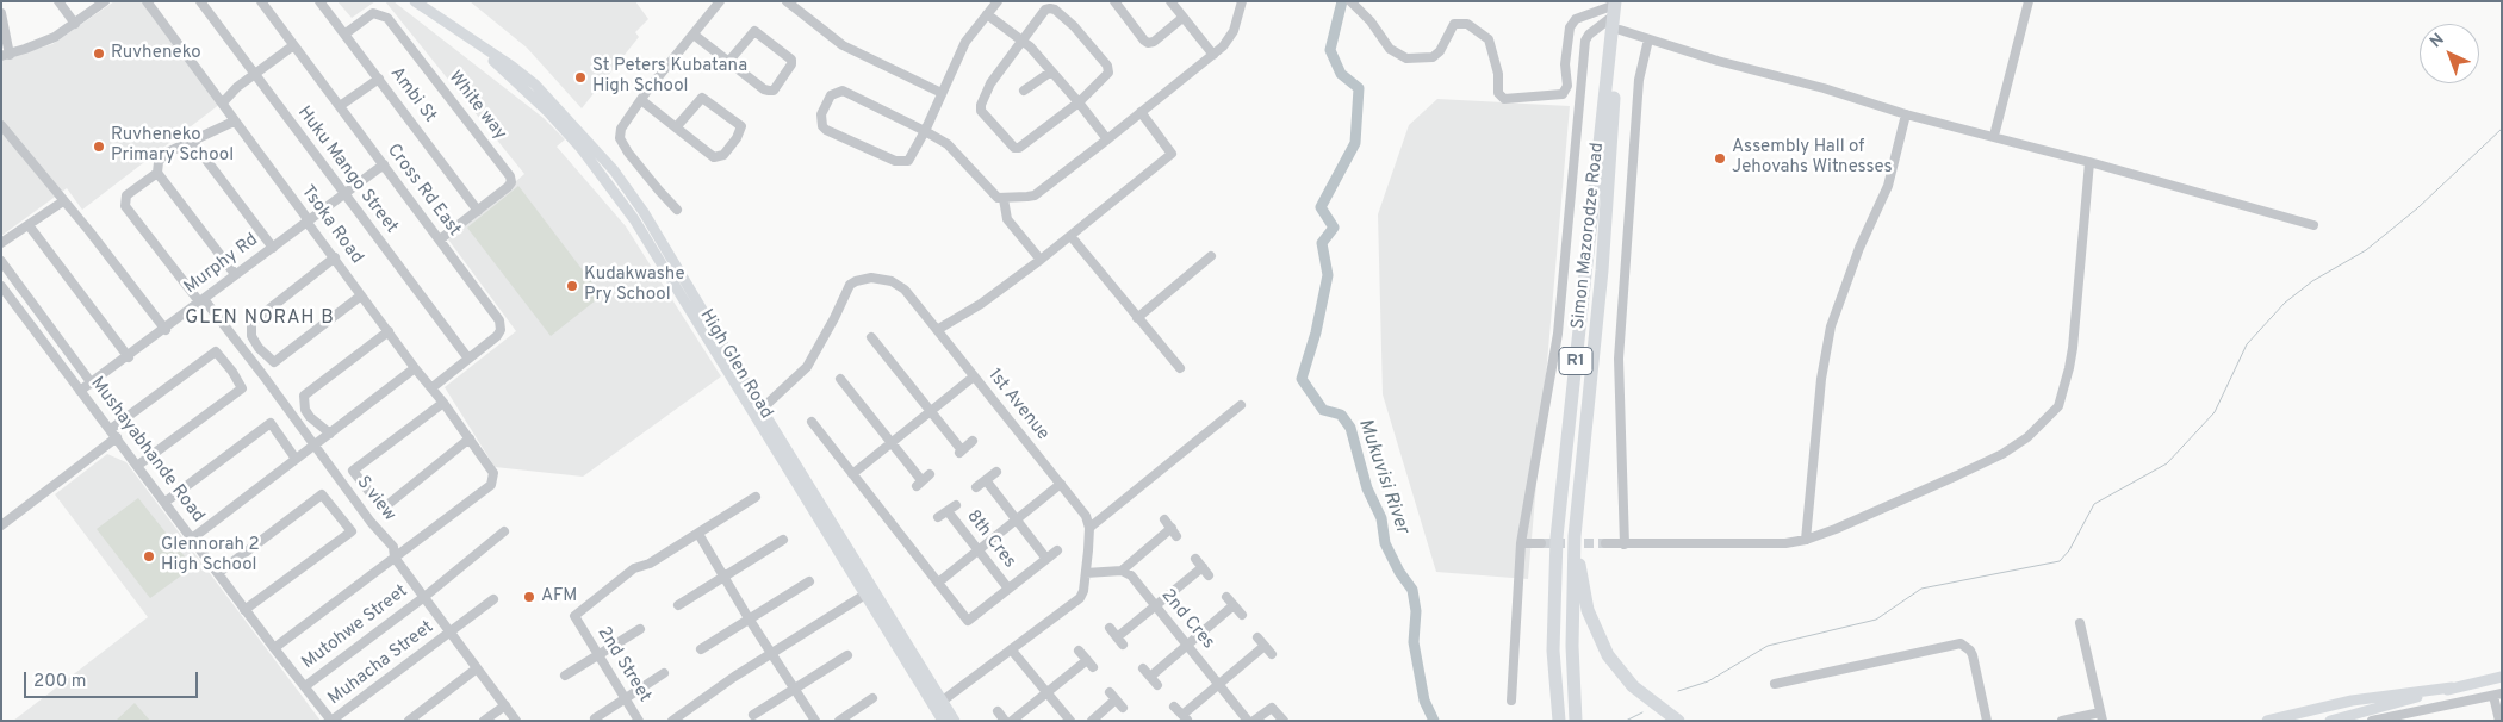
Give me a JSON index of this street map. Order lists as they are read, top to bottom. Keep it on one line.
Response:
{"streets":{"highway":["Simon Mazorodze Road","R1"],"main road":["High Glen Road"],"street":["Ambi St","White way","Huku Mango Street","Cross Rd East","Tsoka Road","Murphy Rd","1st Avenue","Mushayabhande Road","S view","8th Cres","2nd Cres","Mutohwe Street","Muhacha Street","2nd Street"]},"crossings":[["Ambi St","White way"],["White way","Cross Rd East"],["Huku Mango Street","Cross Rd East"],["Huku Mango Street","Murphy Rd"],["Cross Rd East","Tsoka Road"],["Cross Rd East","Murphy Rd"],["Tsoka Road","Murphy Rd"],["Tsoka Road","S view"],["Murphy Rd","Mushayabhande Road"],["Murphy Rd","S view"],["High Glen Road","1st Avenue"],["Mushayabhande Road","Mutohwe Street"],["Mushayabhande Road","Muhacha Street"],["S view","Mutohwe Street"],["S view","Muhacha Street"]],"districts":["GLEN NORAH B"],"water":["Mukuvisi River"],"places":["Ruvheneko","St Peters Kubatana High School","Ruvheneko Primary School","Assembly Hall of Jehovahs Witnesses","Kudakwashe Pry School","Glennorah 2 High School","AFM"],"scale_bar":"200 m","north":"top left"}
